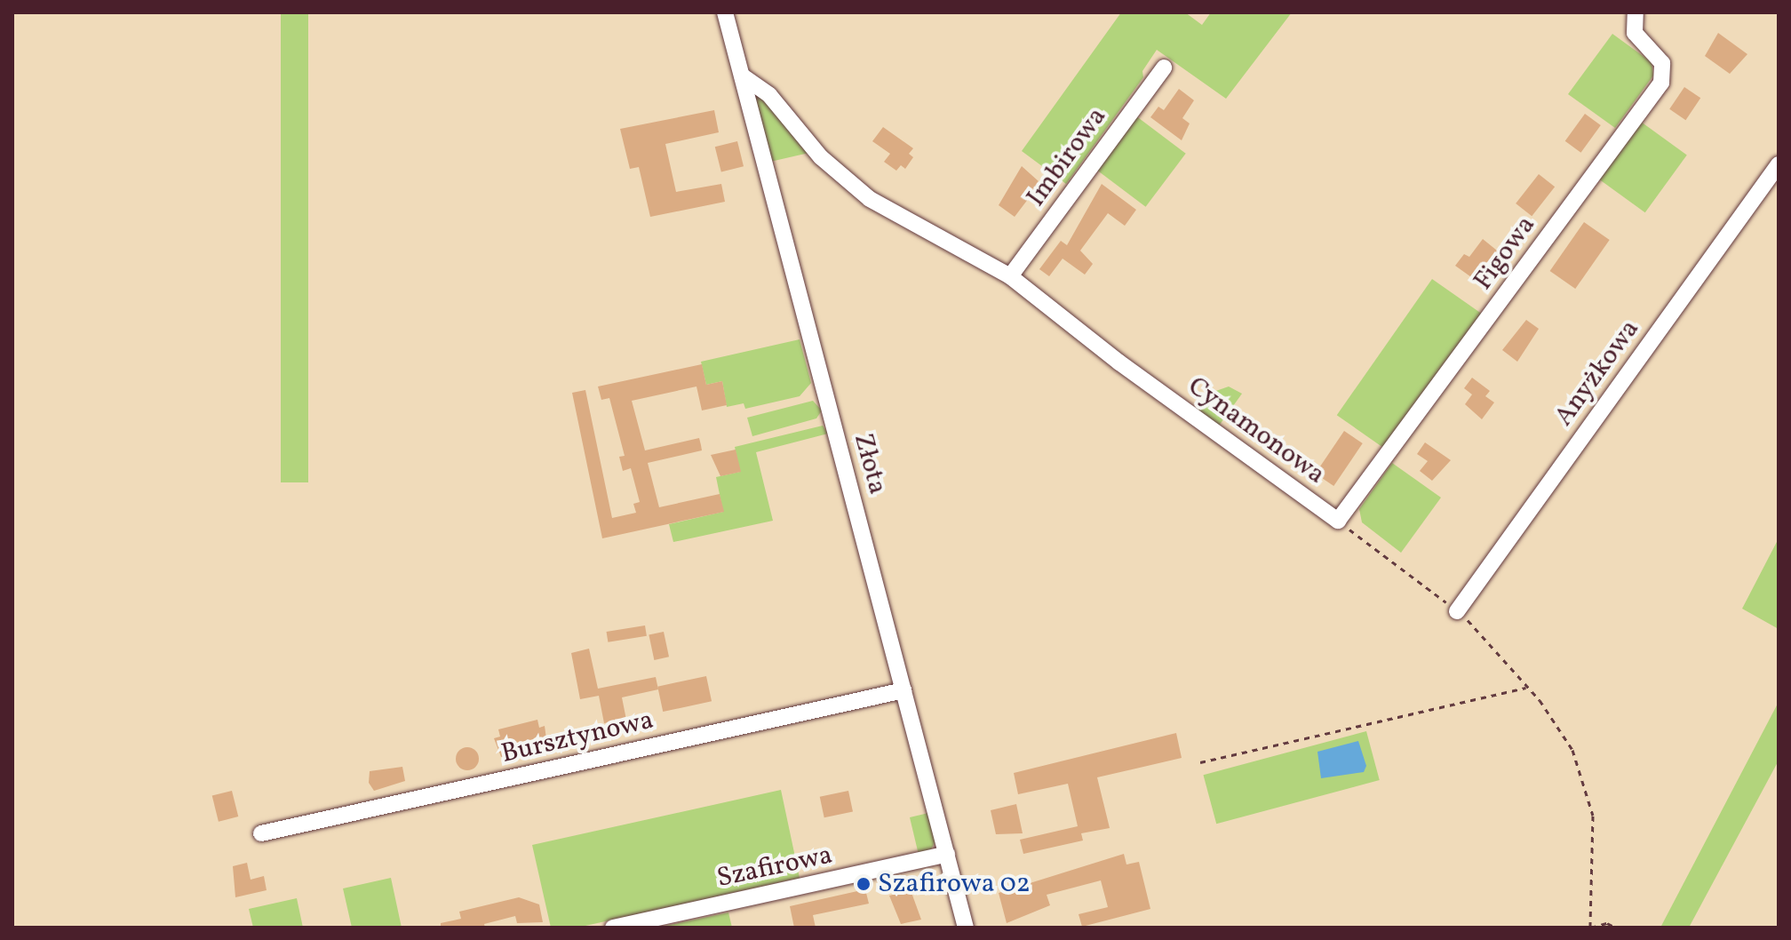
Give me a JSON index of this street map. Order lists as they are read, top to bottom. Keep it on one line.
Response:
{"streets":{"street":["Imbirowa","Figowa","Anyżkowa","Cynamonowa","Złota","Bursztynowa","Szafirowa"]},"crossings":[["Imbirowa","Cynamonowa"],["Figowa","Cynamonowa"],["Anyżkowa","Cynamonowa"],["Cynamonowa","Złota"],["Złota","Bursztynowa"],["Złota","Szafirowa"]],"places":["Szafirowa 02"]}
